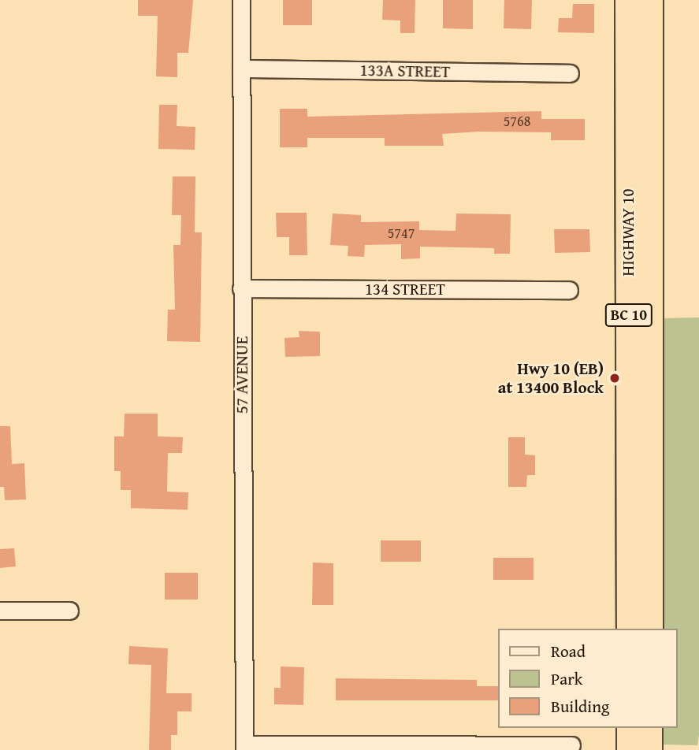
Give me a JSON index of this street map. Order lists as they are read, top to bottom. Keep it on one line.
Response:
{"streets":{"highway":["HIGHWAY 10","BC 10"],"street":["133A STREET","134 STREET","57 AVENUE"]},"crossings":[["133A STREET","57 AVENUE"],["134 STREET","57 AVENUE"]],"places":["Hwy 10 (EB) at 13400 Block"],"house_numbers":["5768","5747"],"legend":["Road","Park","Building"]}
